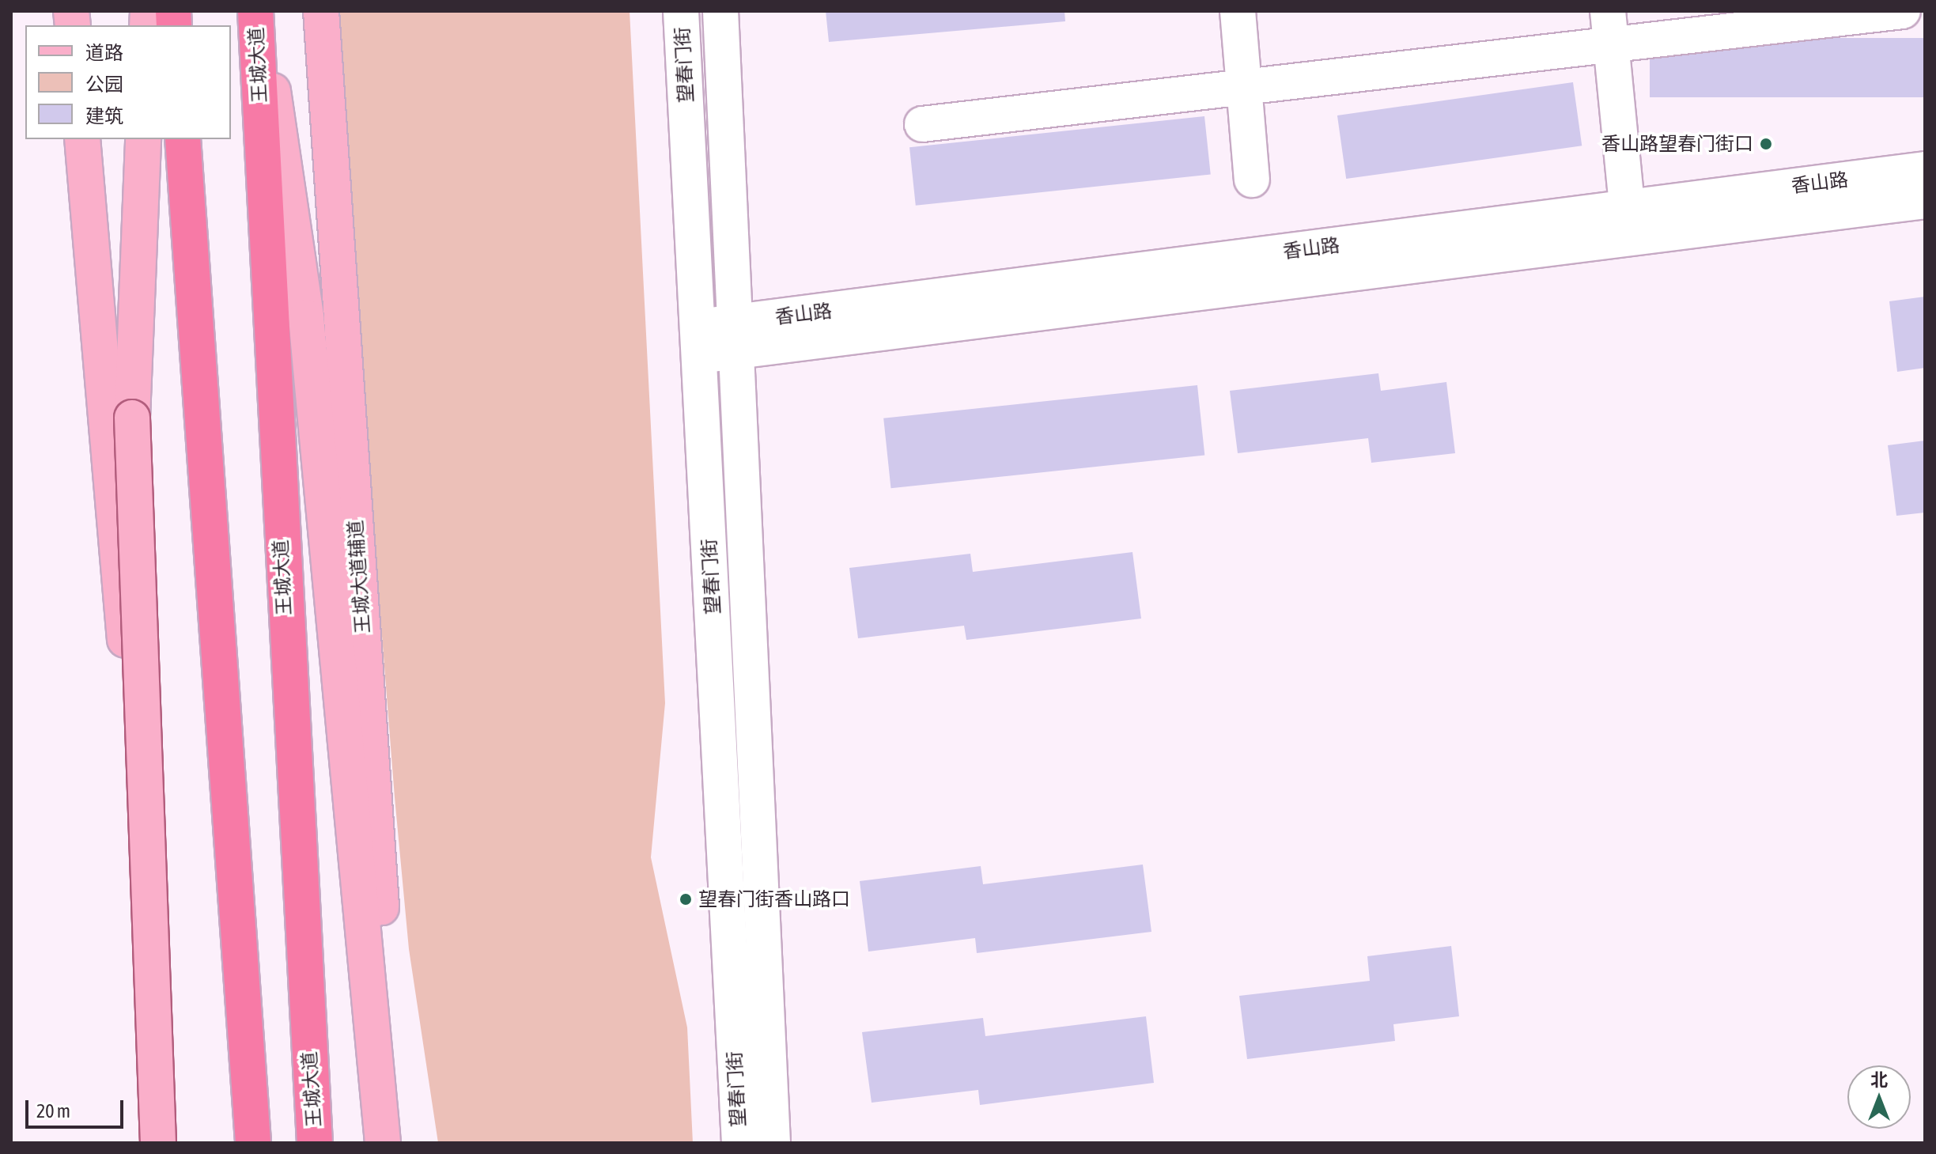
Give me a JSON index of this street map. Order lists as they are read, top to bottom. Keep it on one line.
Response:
{"streets":{"highway":["王城大道"],"main road":["王城大道辅道"],"street":["望春门街","香山路"]},"crossings":[["望春门街","香山路"]],"places":["香山路望春门街口","望春门街香山路口"],"legend":["道路","公园","建筑"],"scale_bar":"20 m","north":"top"}
